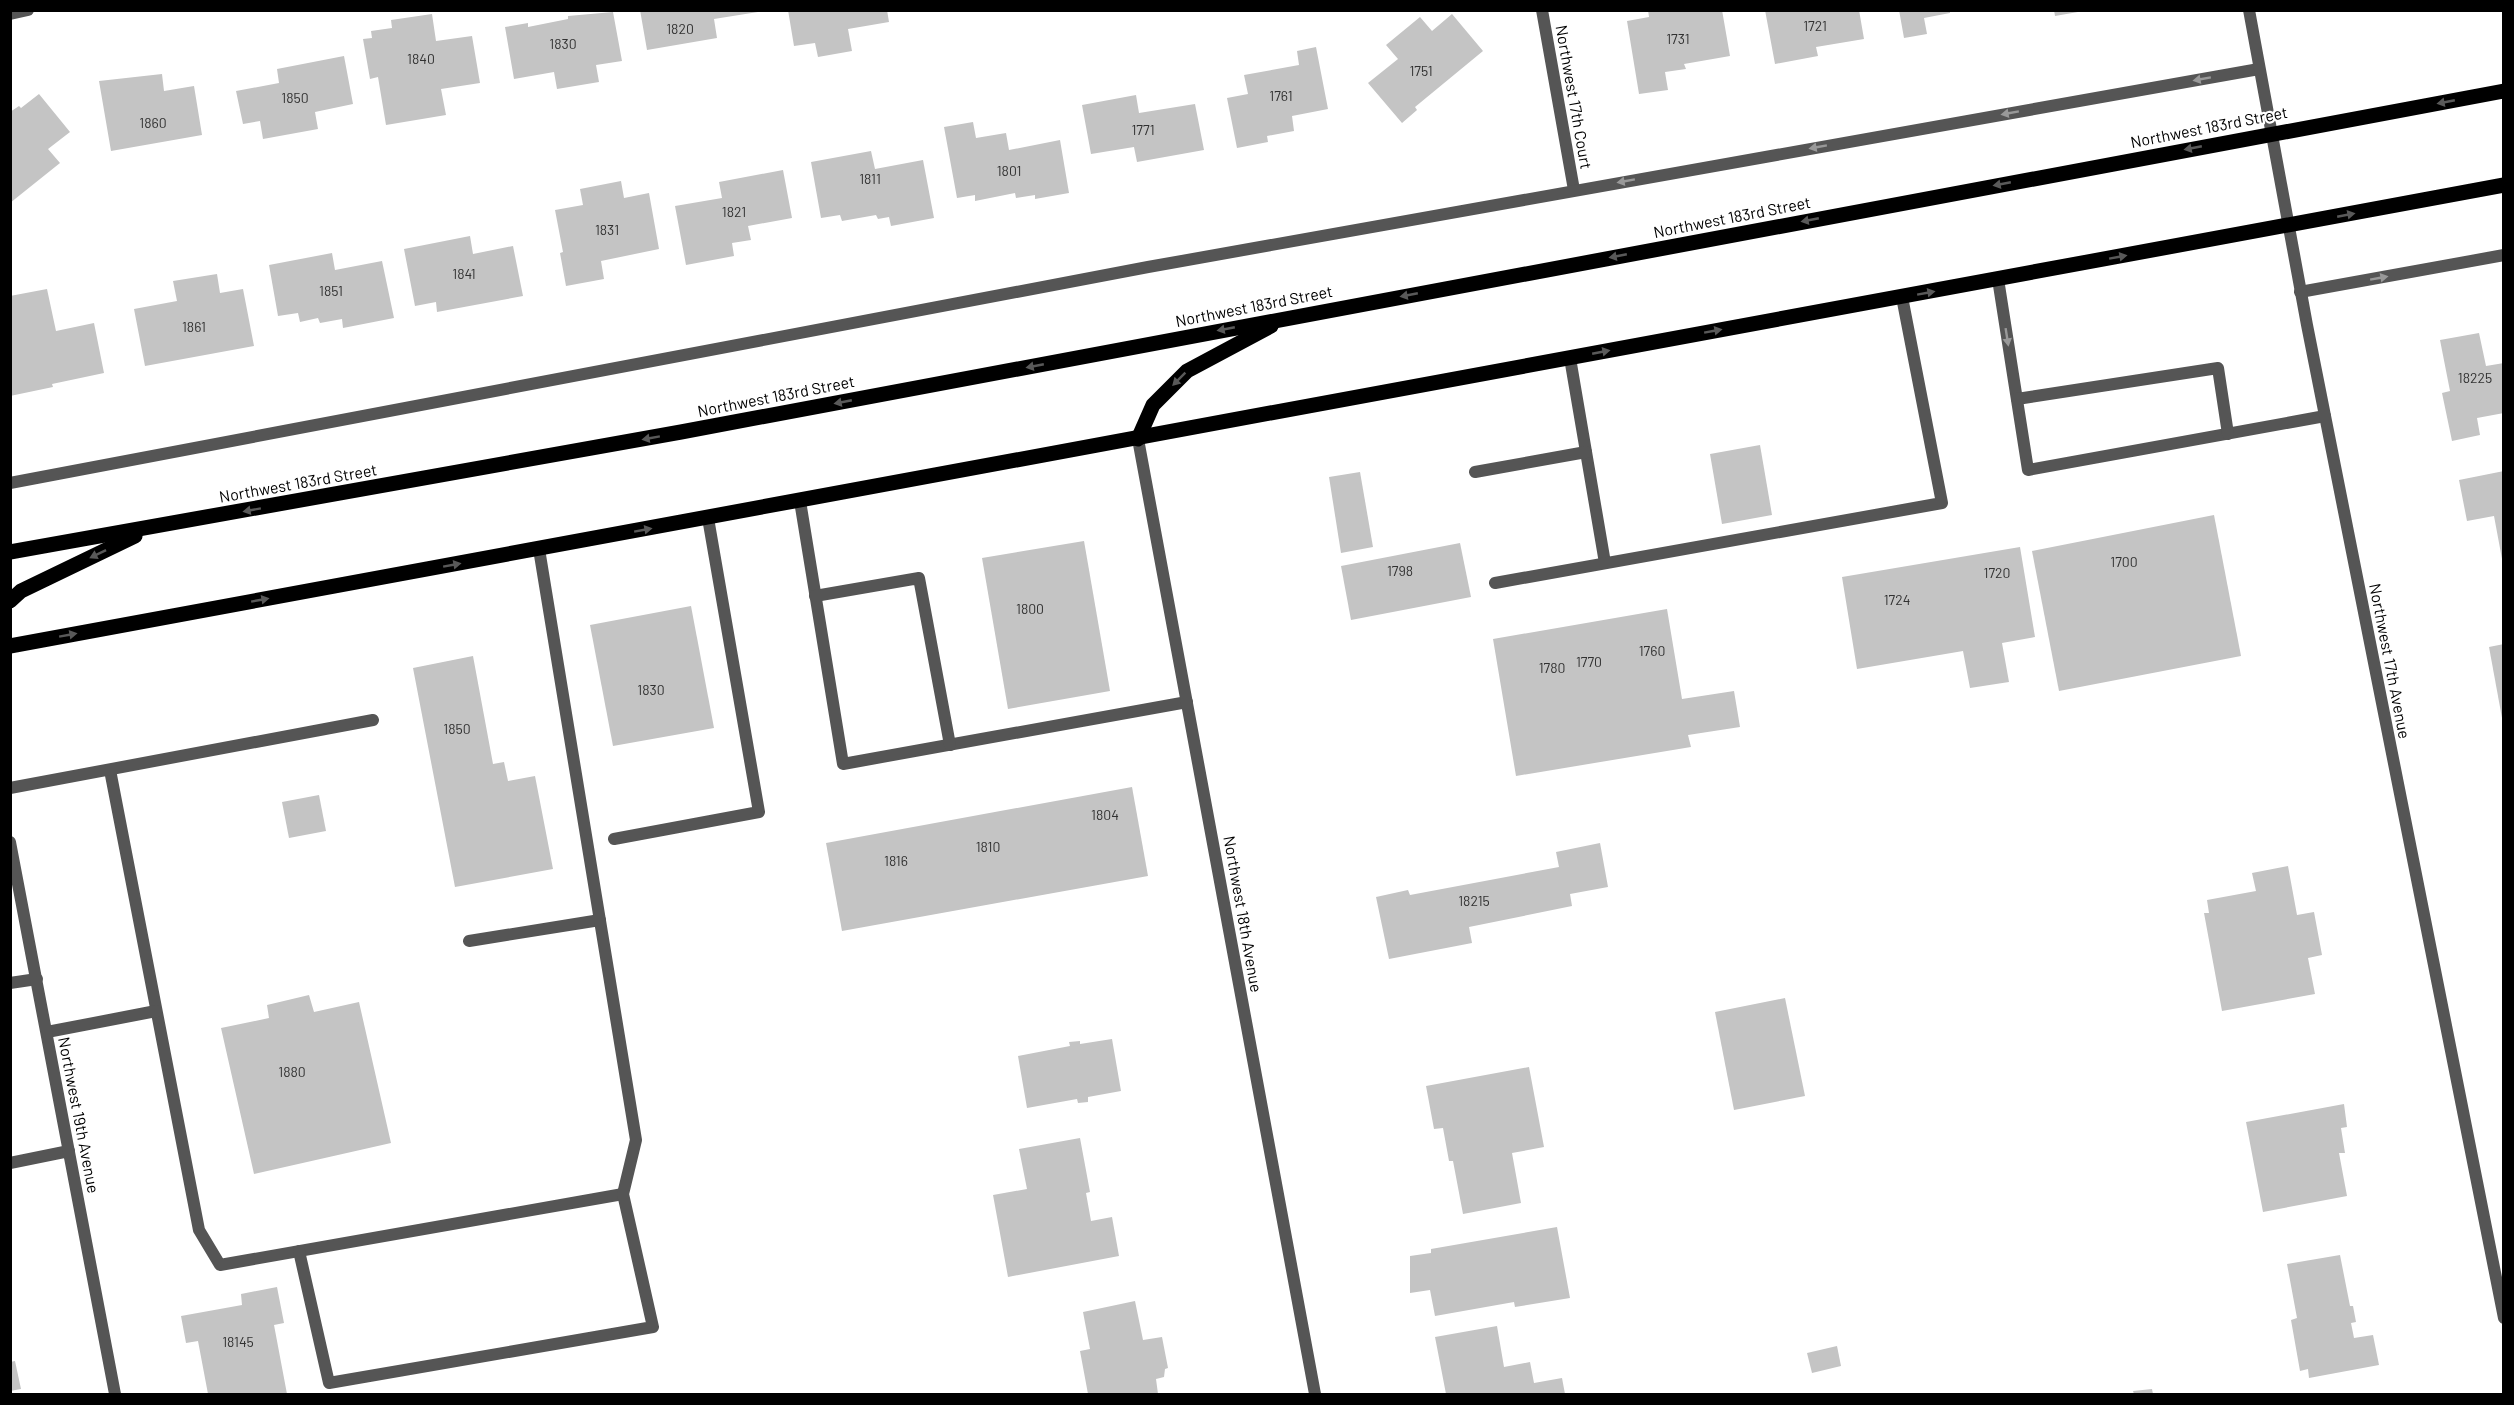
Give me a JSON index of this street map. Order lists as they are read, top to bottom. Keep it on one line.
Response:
{"streets":{"main road":["Northwest 183rd Street"],"street":["Northwest 17th Court","Northwest 17th Avenue","Northwest 18th Avenue","Northwest 19th Avenue"]},"crossings":[["Northwest 183rd Street","Northwest 17th Avenue"]],"house_numbers":["1721","1820","1731","1830","1840","1751","1761","1850","1860","1771","1801","1811","1821","1831","1841","1851","1861","18225","1700","1798","1720","1724","1800","1760","1770","1780","1830","1850","1804","1810","1816","18215","1880","18145"]}
